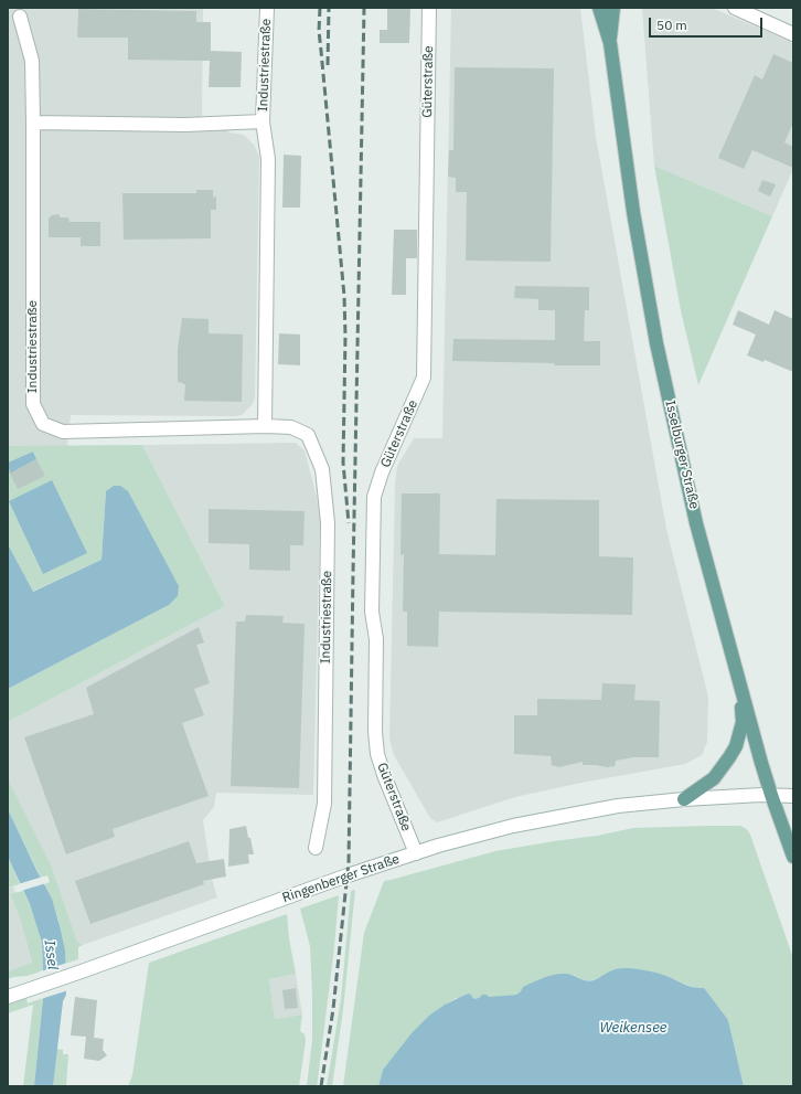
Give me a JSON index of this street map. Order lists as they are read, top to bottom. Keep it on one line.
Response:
{"streets":{"main road":["Isselburger Straße","Ringenberger Straße"],"street":["Industriestraße","Güterstraße"]},"crossings":[["Güterstraße","Ringenberger Straße"],["Isselburger Straße","Ringenberger Straße"]],"water":["Issel","Weikensee"],"scale_bar":"50 m"}
